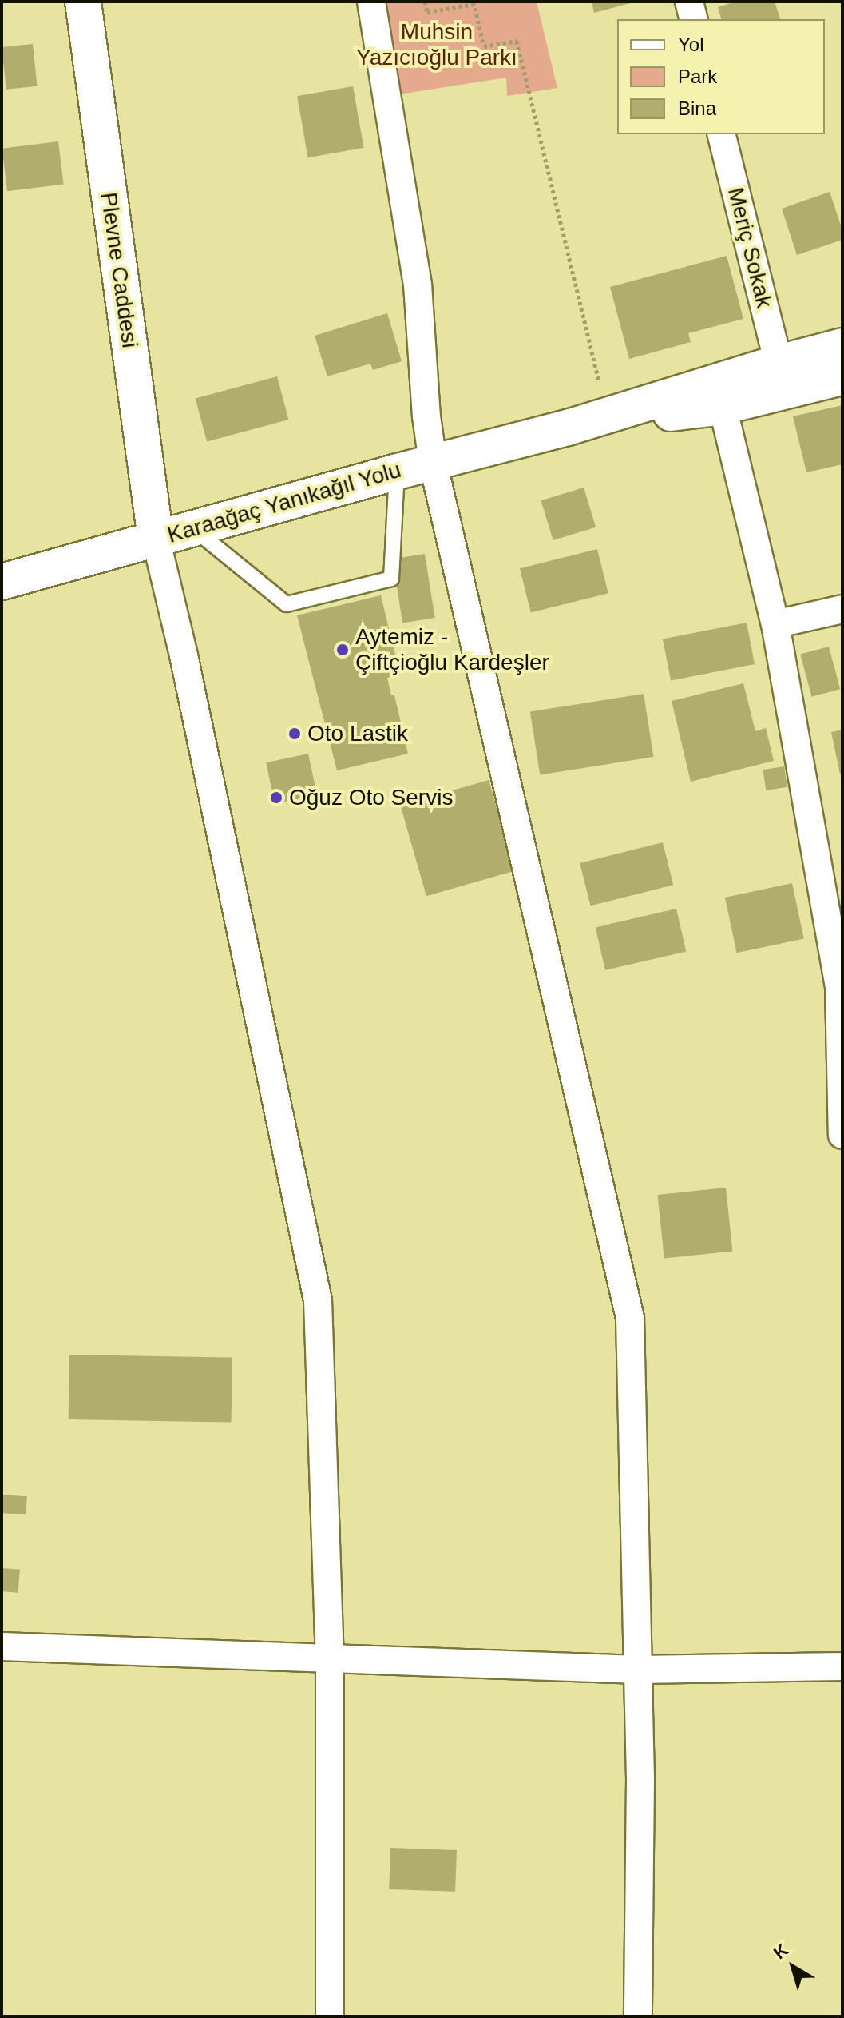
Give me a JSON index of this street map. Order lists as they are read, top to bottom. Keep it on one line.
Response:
{"streets":{"main road":["Plevne Caddesi","Karaağaç Yanıkağıl Yolu"],"street":["Meriç Sokak"]},"crossings":[["Plevne Caddesi","Karaağaç Yanıkağıl Yolu"]],"parks":["Muhsin Yazıcıoğlu Parkı"],"places":["Aytemiz - Çiftçioğlu Kardeşler","Oto Lastik","Oğuz Oto Servis"],"legend":["Yol","Park","Bina"],"north":"top left"}
